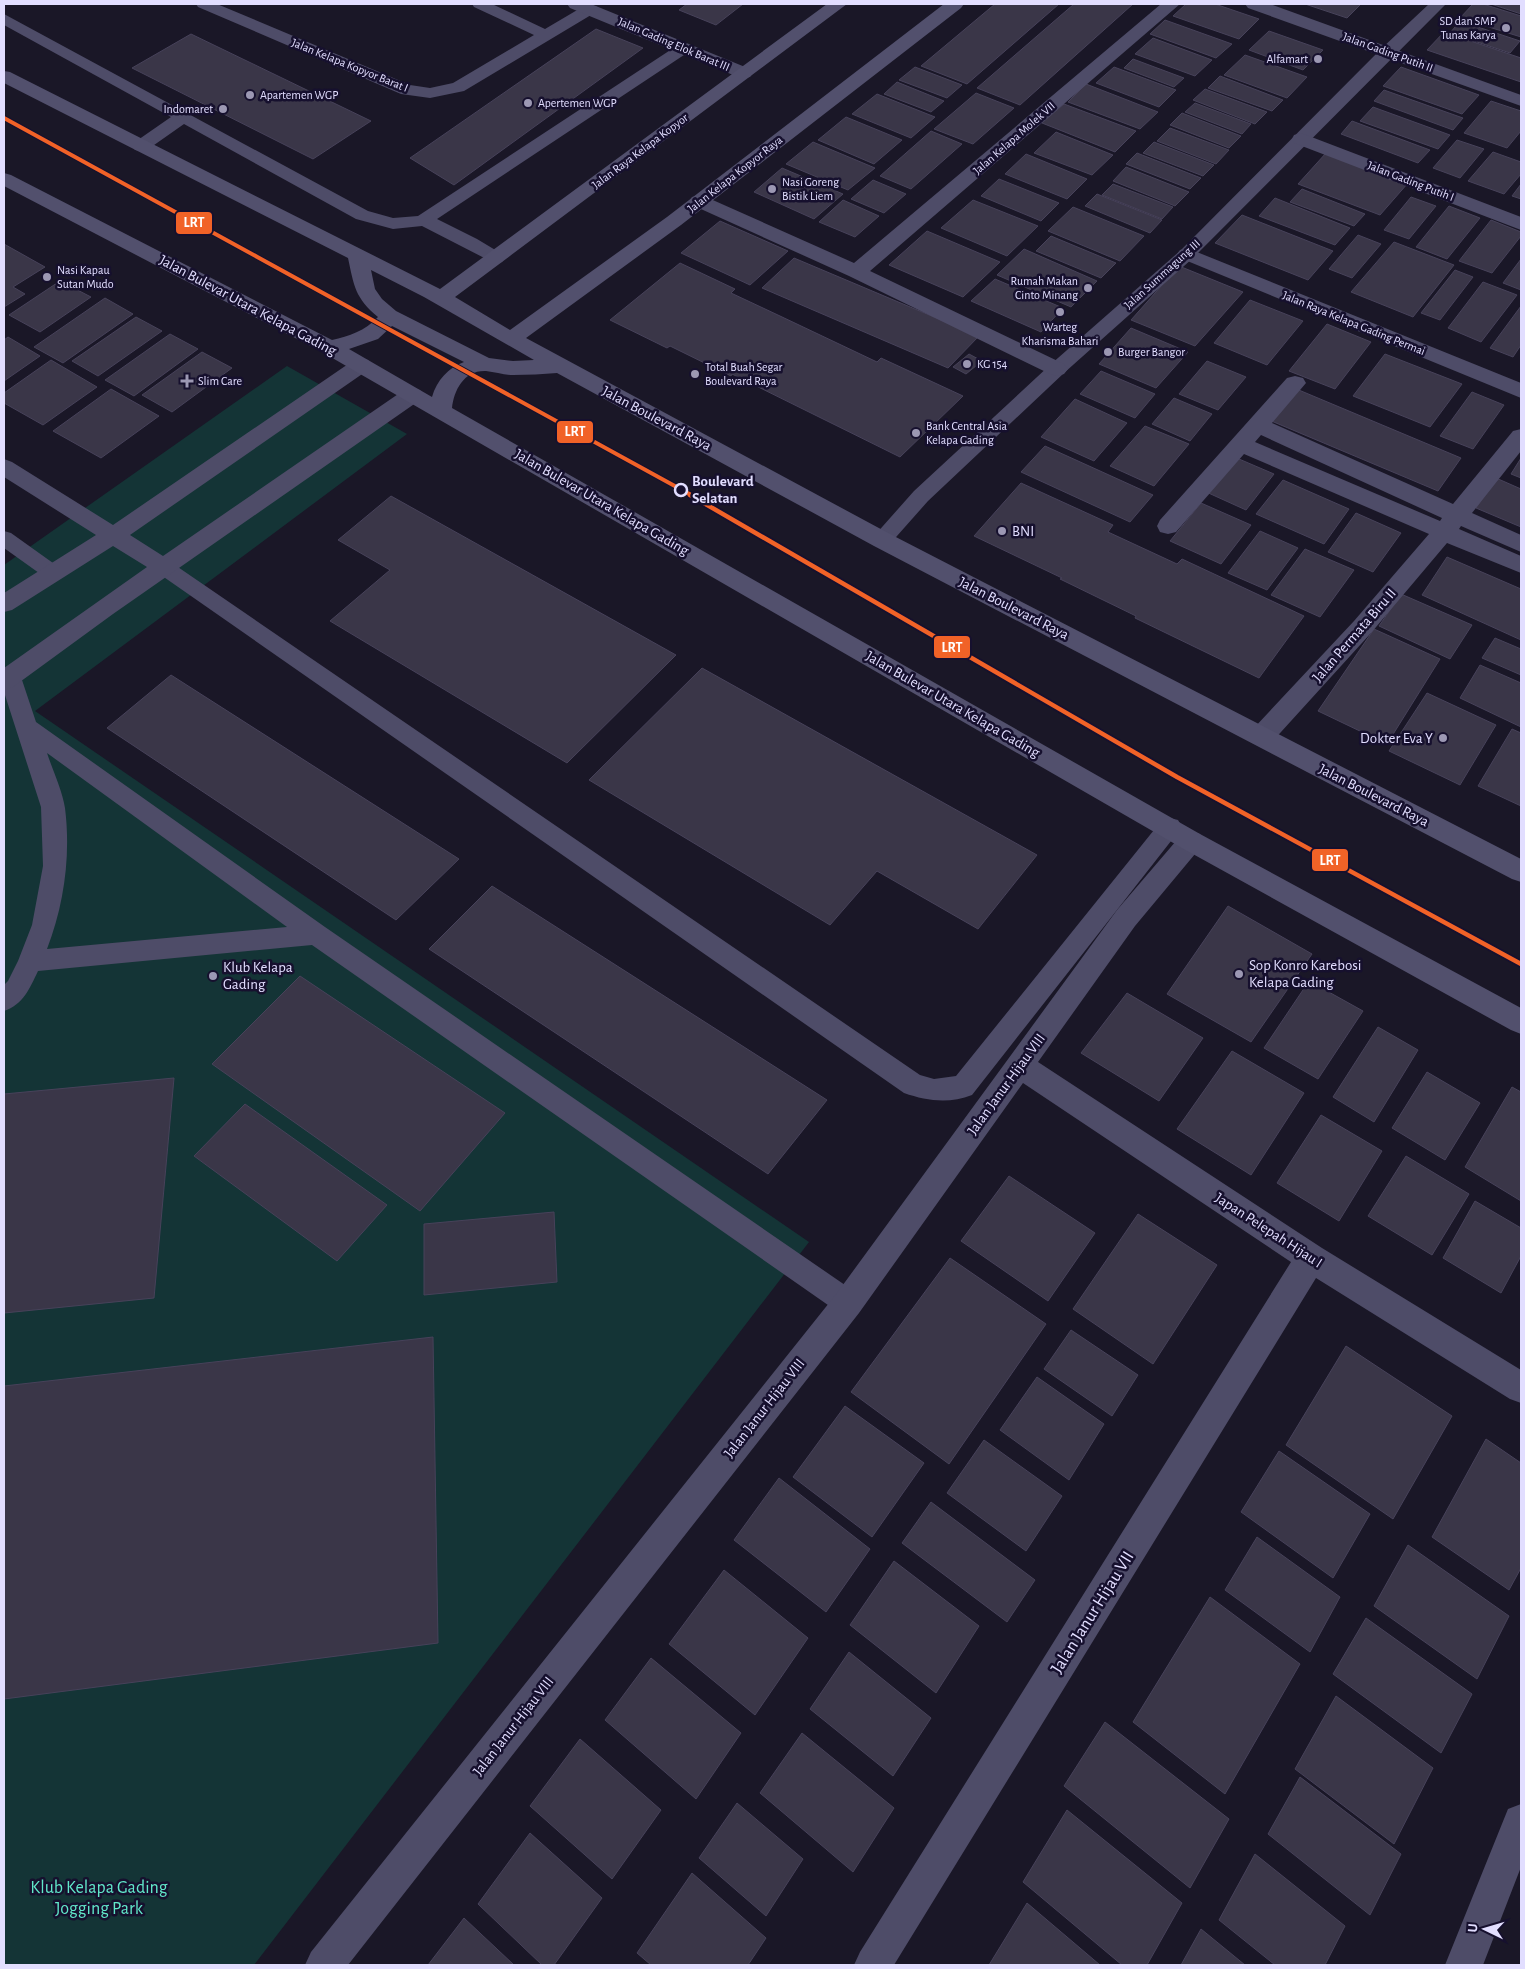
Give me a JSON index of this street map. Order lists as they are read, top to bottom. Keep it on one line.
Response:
{"streets":{"main road":["Jalan Raya Kelapa Kopyor","Jalan Kelapa Kopyor Raya","Jalan Bulevar Utara Kelapa Gading","Jalan Boulevard Raya"],"street":["Jalan Gading Elok Barat III","Jalan Gading Putih II","Jalan Kelapa Molek VII","Jalan Gading Putih I","Jalan Raya Kelapa Gading Permai","Jalan Permata Biru II","Jalan Janur Hijau VIII","Japan Pelepah Hijau I","Jalan Janur Hijau VII"],"lane":["Jalan Kelapa Kopyor Barat I","Jalan Summagung III"]},"crossings":[["Jalan Gading Elok Barat III","Jalan Kelapa Kopyor Barat I"],["Jalan Gading Elok Barat III","Jalan Raya Kelapa Kopyor"],["Jalan Gading Putih II","Jalan Summagung III"],["Jalan Kelapa Kopyor Raya","Jalan Boulevard Raya"],["Jalan Gading Putih I","Jalan Summagung III"],["Jalan Summagung III","Jalan Raya Kelapa Gading Permai"],["Jalan Summagung III","Jalan Boulevard Raya"],["Jalan Bulevar Utara Kelapa Gading","Jalan Janur Hijau VIII"],["Jalan Boulevard Raya","Jalan Permata Biru II"],["Jalan Janur Hijau VIII","Japan Pelepah Hijau I"],["Japan Pelepah Hijau I","Jalan Janur Hijau VII"]],"parks":["Klub Kelapa Gading Jogging Park"],"places":{"other":["SD dan SMP Tunas Karya","Alfamart","Apartemen WGP","Apertemen WGP","Indomaret","Nasi Goreng Bistik Liem","Nasi Kapau Sutan Mudo","Rumah Makan Cinto Minang","Warteg Kharisma Bahari","Burger Bangor","KG 154","Total Buah Segar Boulevard Raya","Bank Central Asia Kelapa Gading","Boulevard Selatan","BNI","Dokter Eva Y","Sop Konro Karebosi Kelapa Gading","Klub Kelapa Gading"],"health":["Slim Care"]},"lines":["transit line LRT"],"north":"left"}
